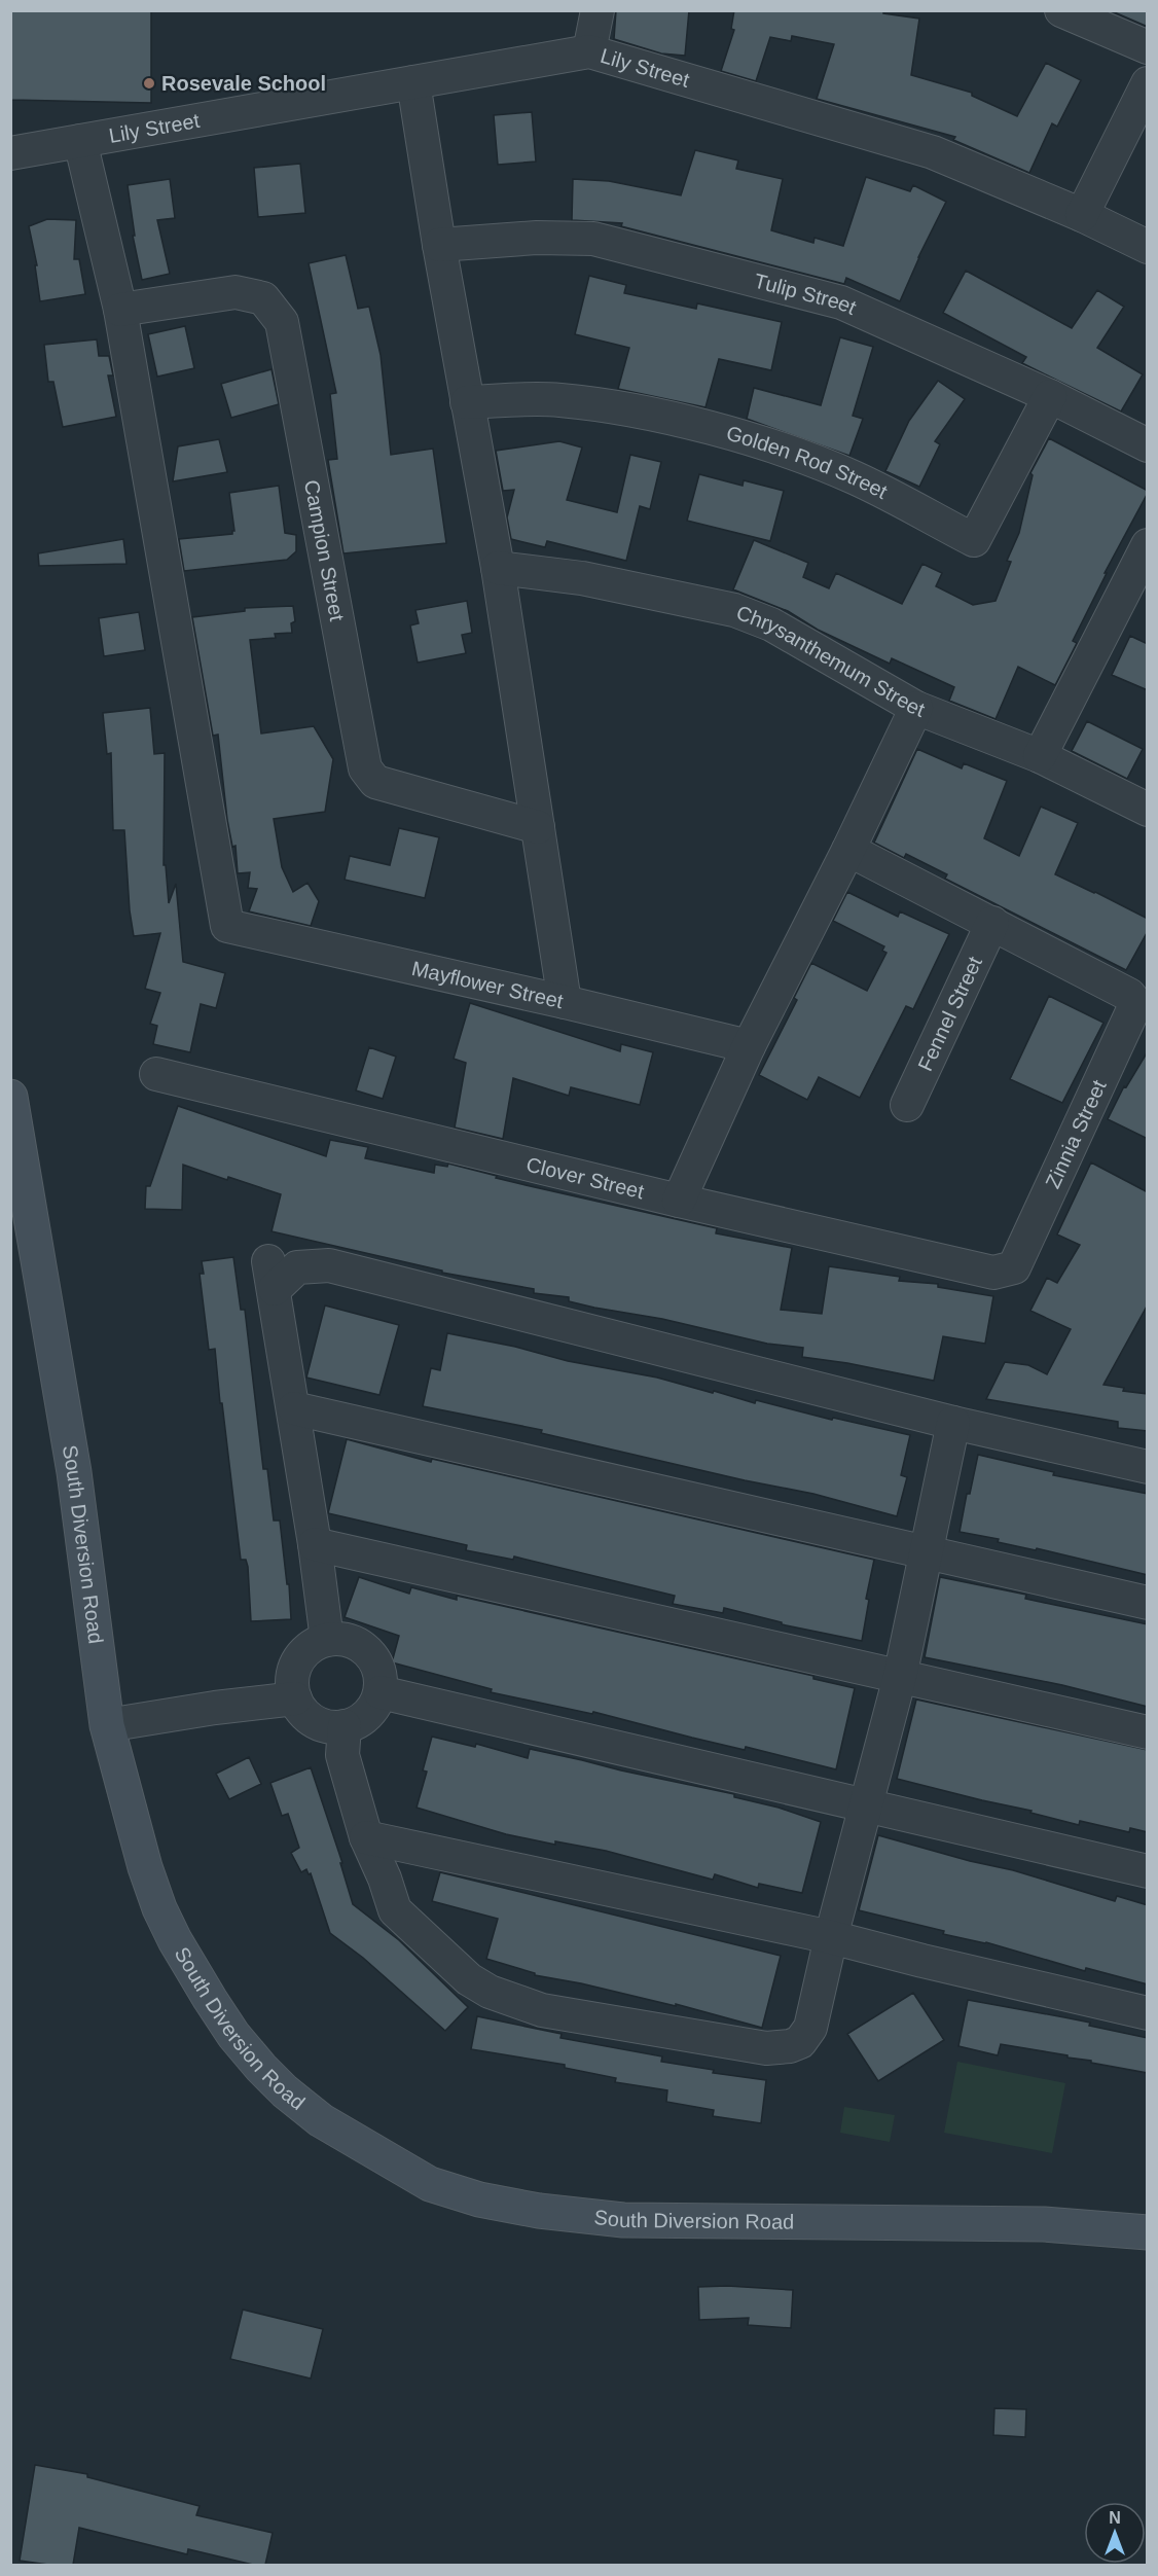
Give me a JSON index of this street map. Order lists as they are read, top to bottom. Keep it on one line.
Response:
{"streets":{"main road":["South Diversion Road"],"street":["Lily Street","Tulip Street","Golden Rod Street","Campion Street","Chrysanthemum Street","Mayflower Street","Fennel Street","Zinnia Street","Clover Street"]},"crossings":[["Tulip Street","Golden Rod Street"],["Campion Street","Mayflower Street"],["Fennel Street","Zinnia Street"],["Zinnia Street","Clover Street"]],"places":["Rosevale School"],"north":"top"}
